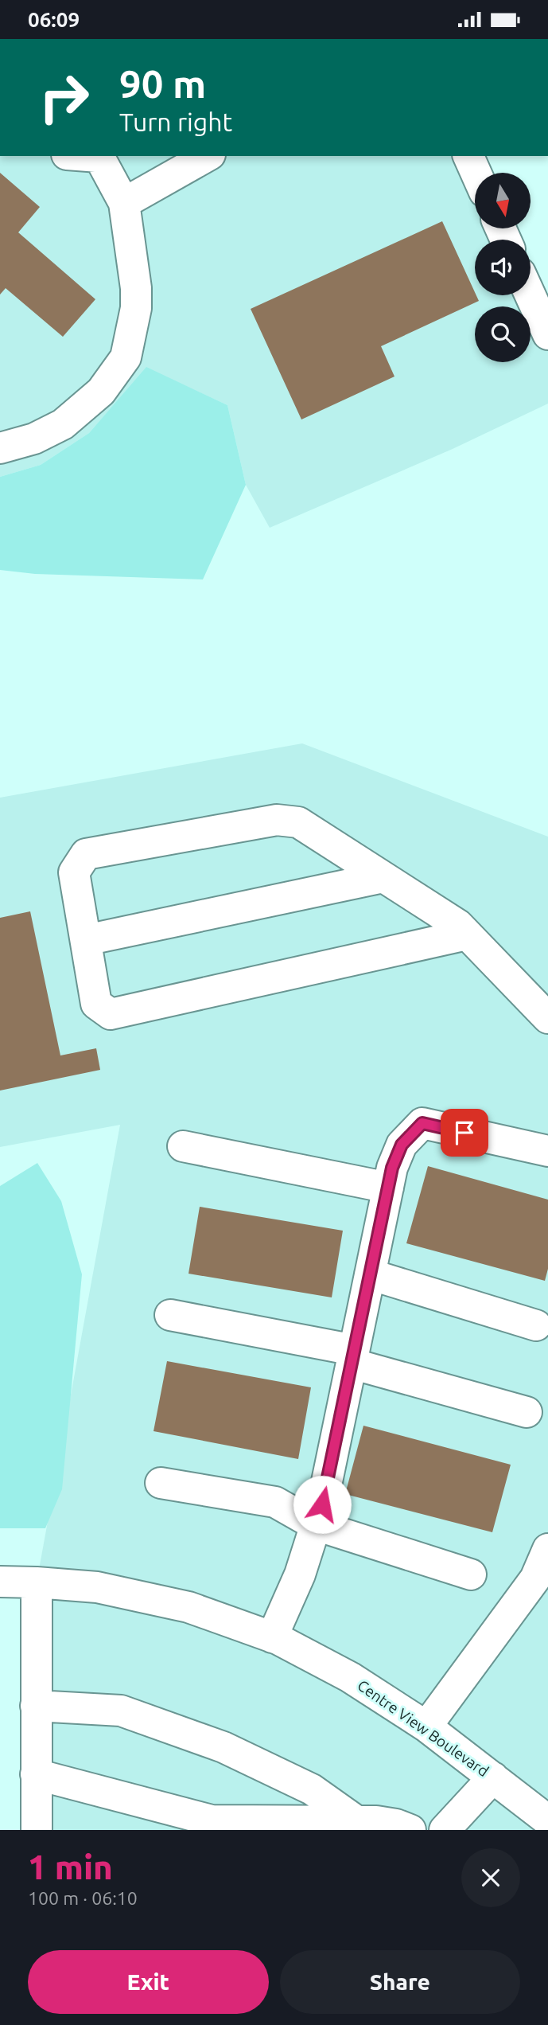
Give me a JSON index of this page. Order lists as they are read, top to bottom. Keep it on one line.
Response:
{"streets":{"street":["Centre View Boulevard"]},"north":"bottom","page":{"status":"06:09","turn":["90 m","Turn right"],"heading":["1 min","100 m · 06:10"],"buttons":["Exit","Share"]}}
